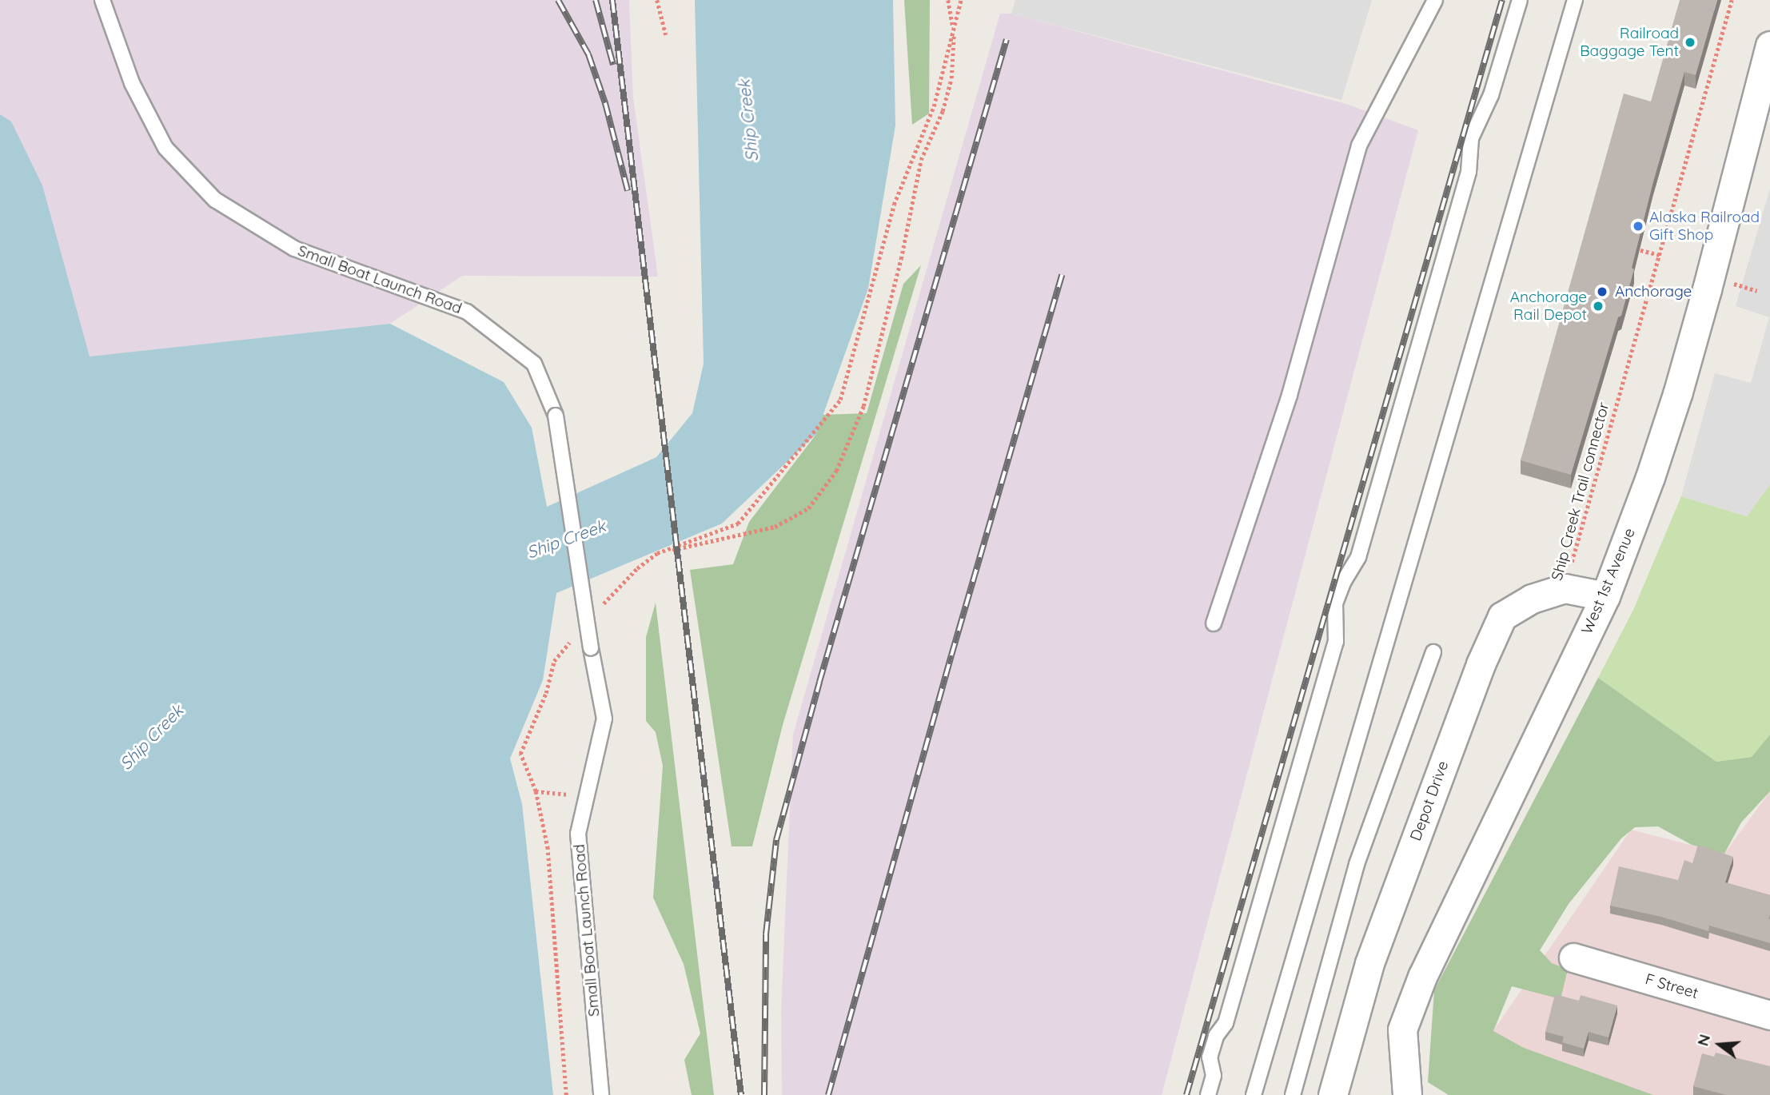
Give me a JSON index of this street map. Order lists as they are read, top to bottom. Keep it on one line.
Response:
{"streets":{"street":["West 1st Avenue","Depot Drive","F Street"],"lane":["Small Boat Launch Road"],"path":["Ship Creek Trail connector"]},"crossings":[["Ship Creek Trail connector","Depot Drive"],["West 1st Avenue","Depot Drive"]],"water":["Ship Creek"],"places":["Railroad Baggage Tent","Alaska Railroad Gift Shop","Anchorage","Anchorage Rail Depot"],"north":"left"}
